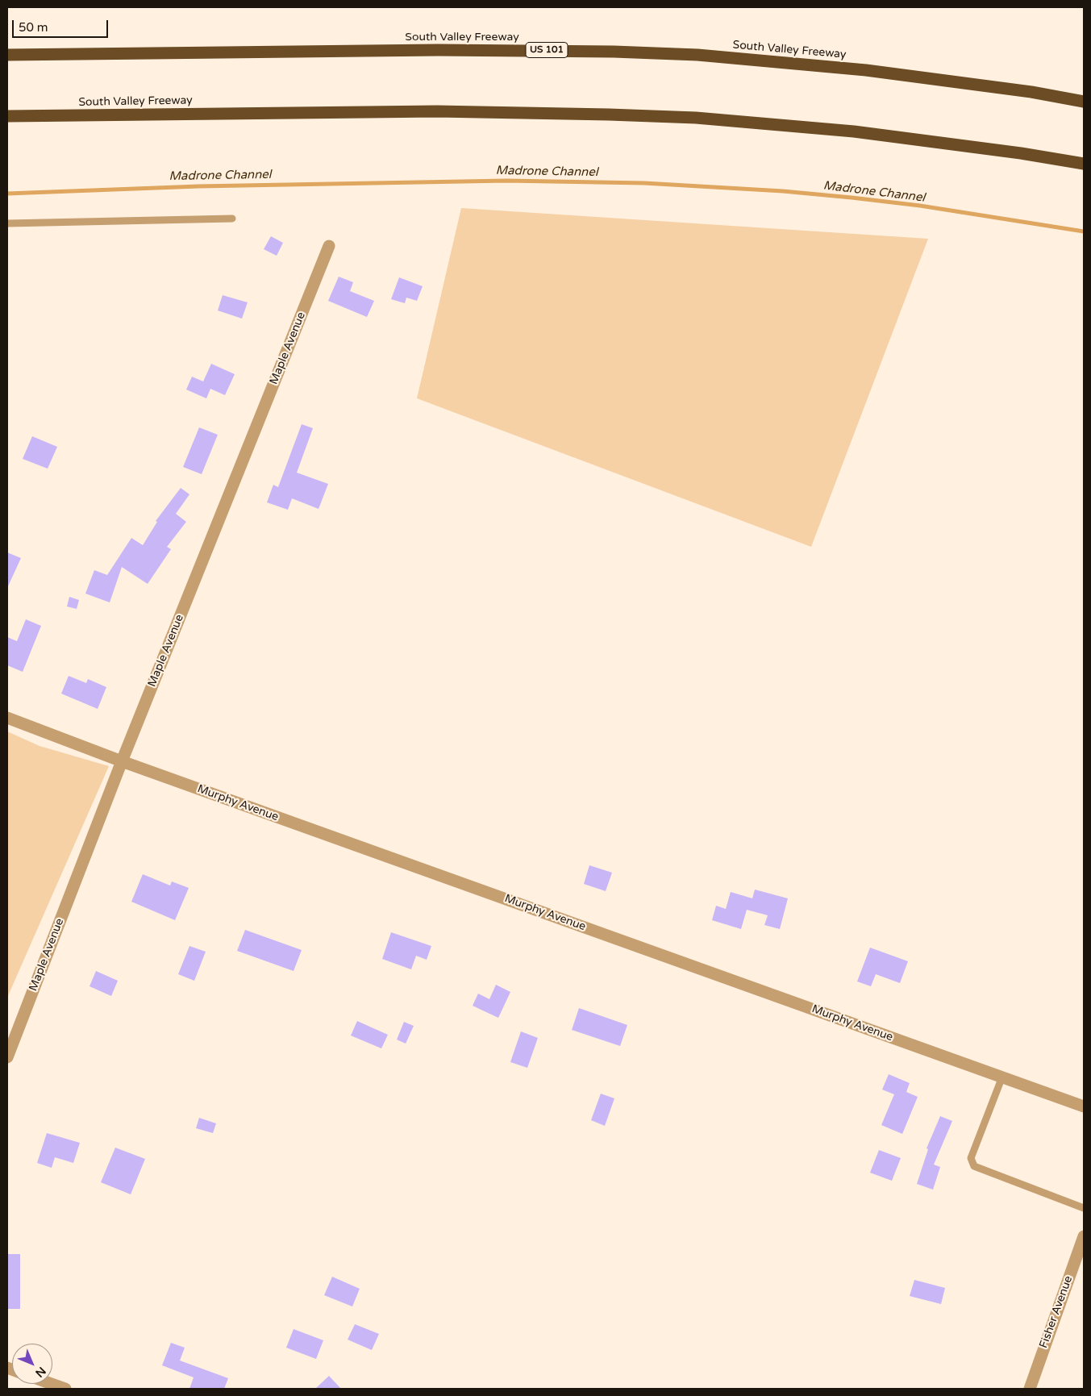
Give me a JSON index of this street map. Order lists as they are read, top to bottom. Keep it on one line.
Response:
{"streets":{"highway":["South Valley Freeway","US 101"],"street":["Maple Avenue","Murphy Avenue","Fisher Avenue"]},"crossings":[["Maple Avenue","Murphy Avenue"]],"water":["Madrone Channel"],"scale_bar":"50 m","north":"bottom right"}
